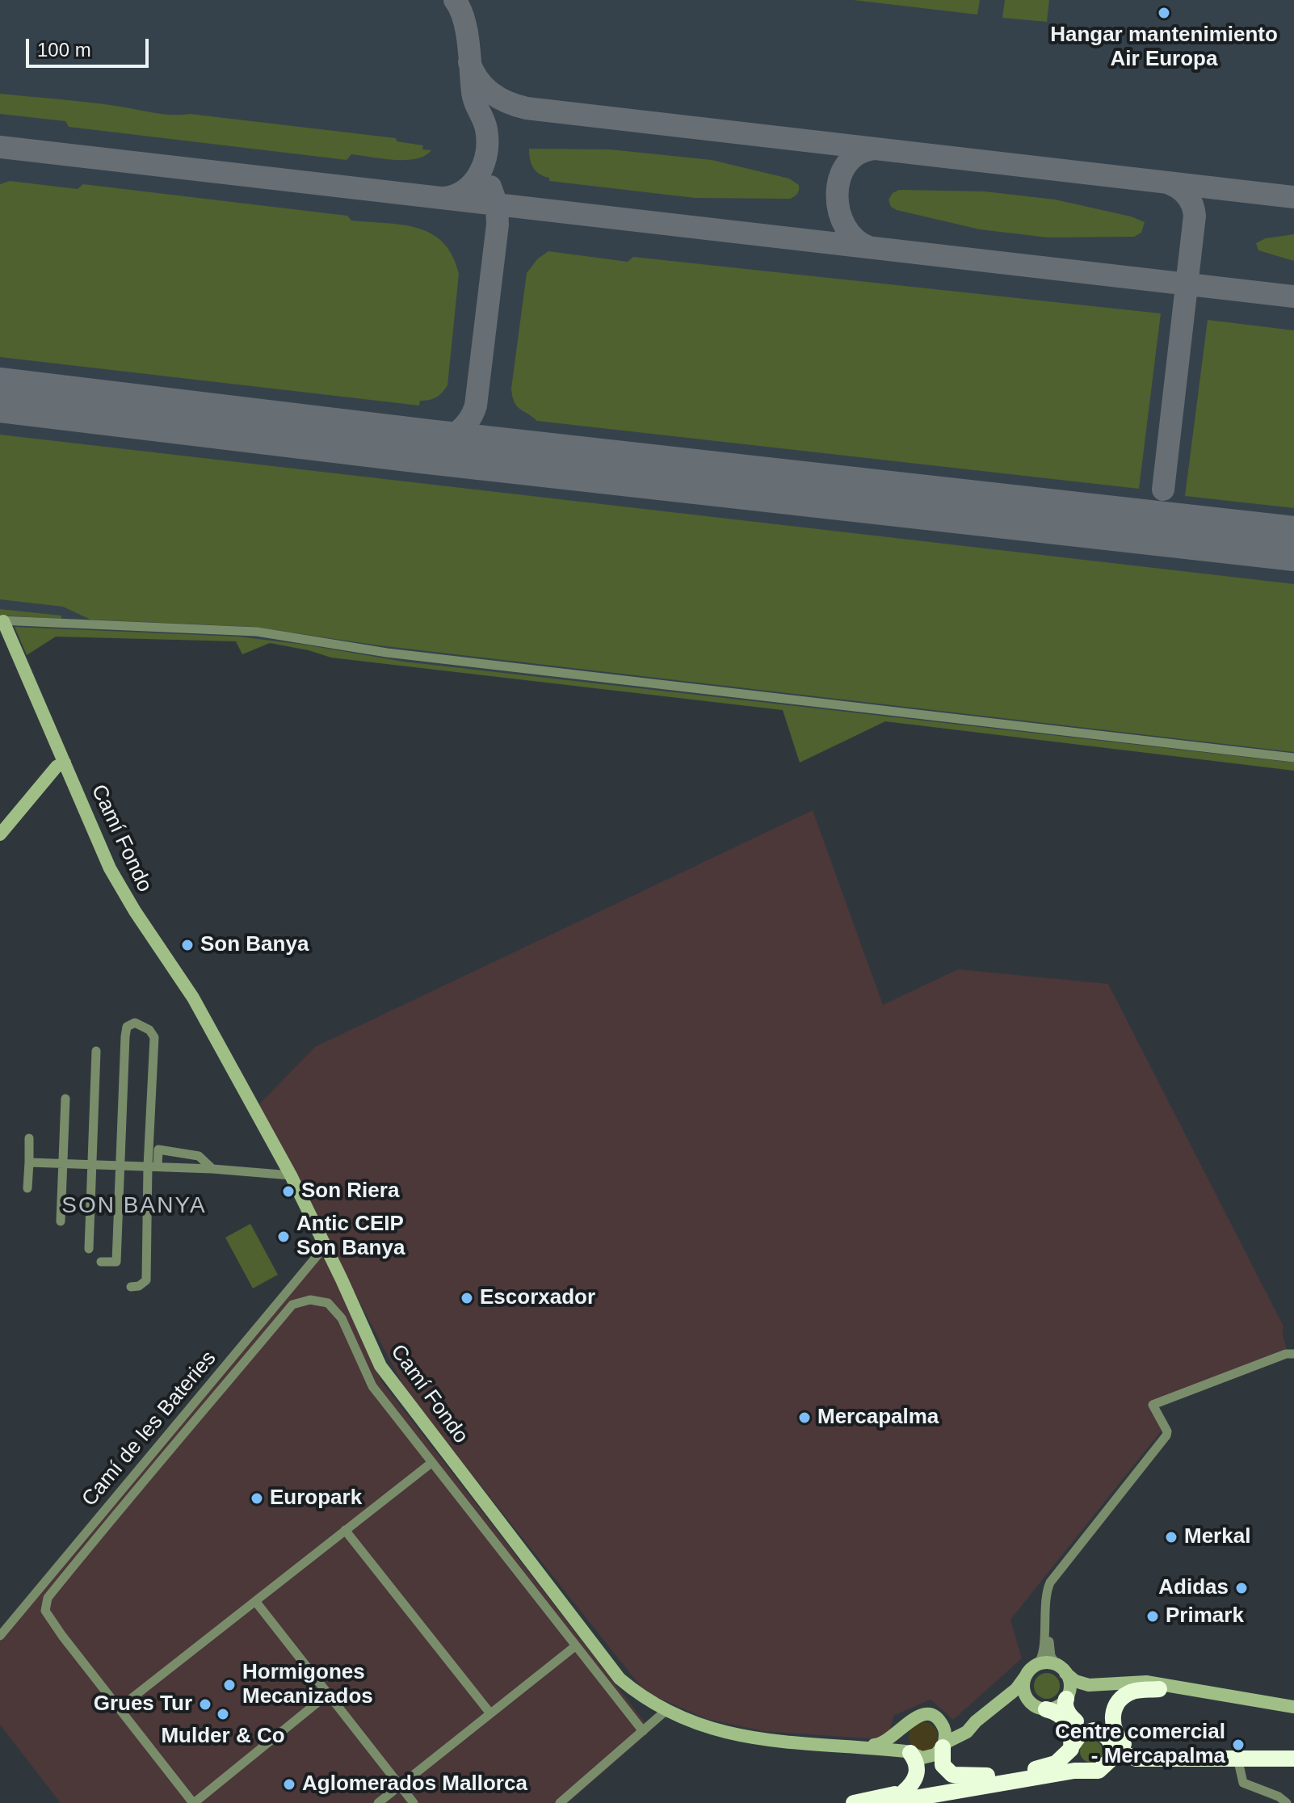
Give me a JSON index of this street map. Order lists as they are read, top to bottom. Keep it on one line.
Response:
{"streets":{"street":["Camí Fondo","Camí de les Bateries"]},"crossings":[["Camí Fondo","Camí de les Bateries"]],"districts":["SON BANYA"],"places":["Hangar mantenimiento Air Europa","Son Banya","Son Riera","Antic CEIP Son Banya","Escorxador","Mercapalma","Europark","Merkal","Adidas","Primark","Hormigones Mecanizados","Grues Tur","Mulder & Co","Centre comercial - Mercapalma","Aglomerados Mallorca"],"scale_bar":"100 m"}
